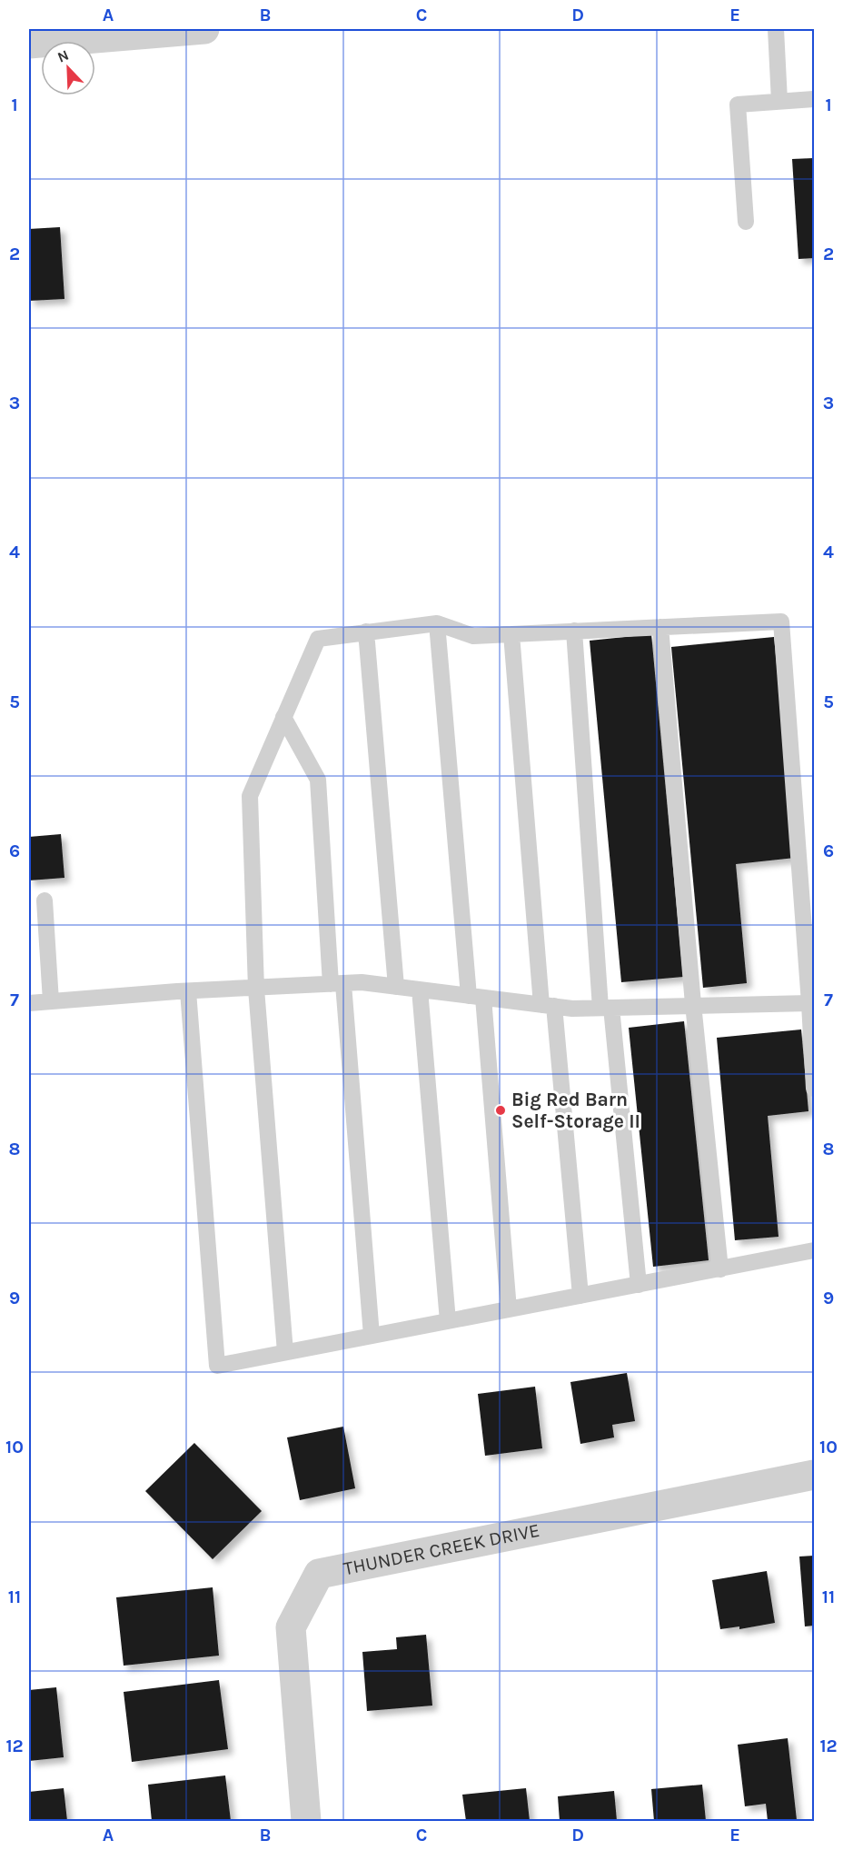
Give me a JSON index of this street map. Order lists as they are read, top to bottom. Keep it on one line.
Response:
{"streets":{"street":["THUNDER CREEK DRIVE"]},"places":["Big Red Barn Self-Storage II"],"north":"top left","grid":{"columns":["A","B","C","D","E"],"rows":["1","2","3","4","5","6","7","8","9","10","11","12"]}}
